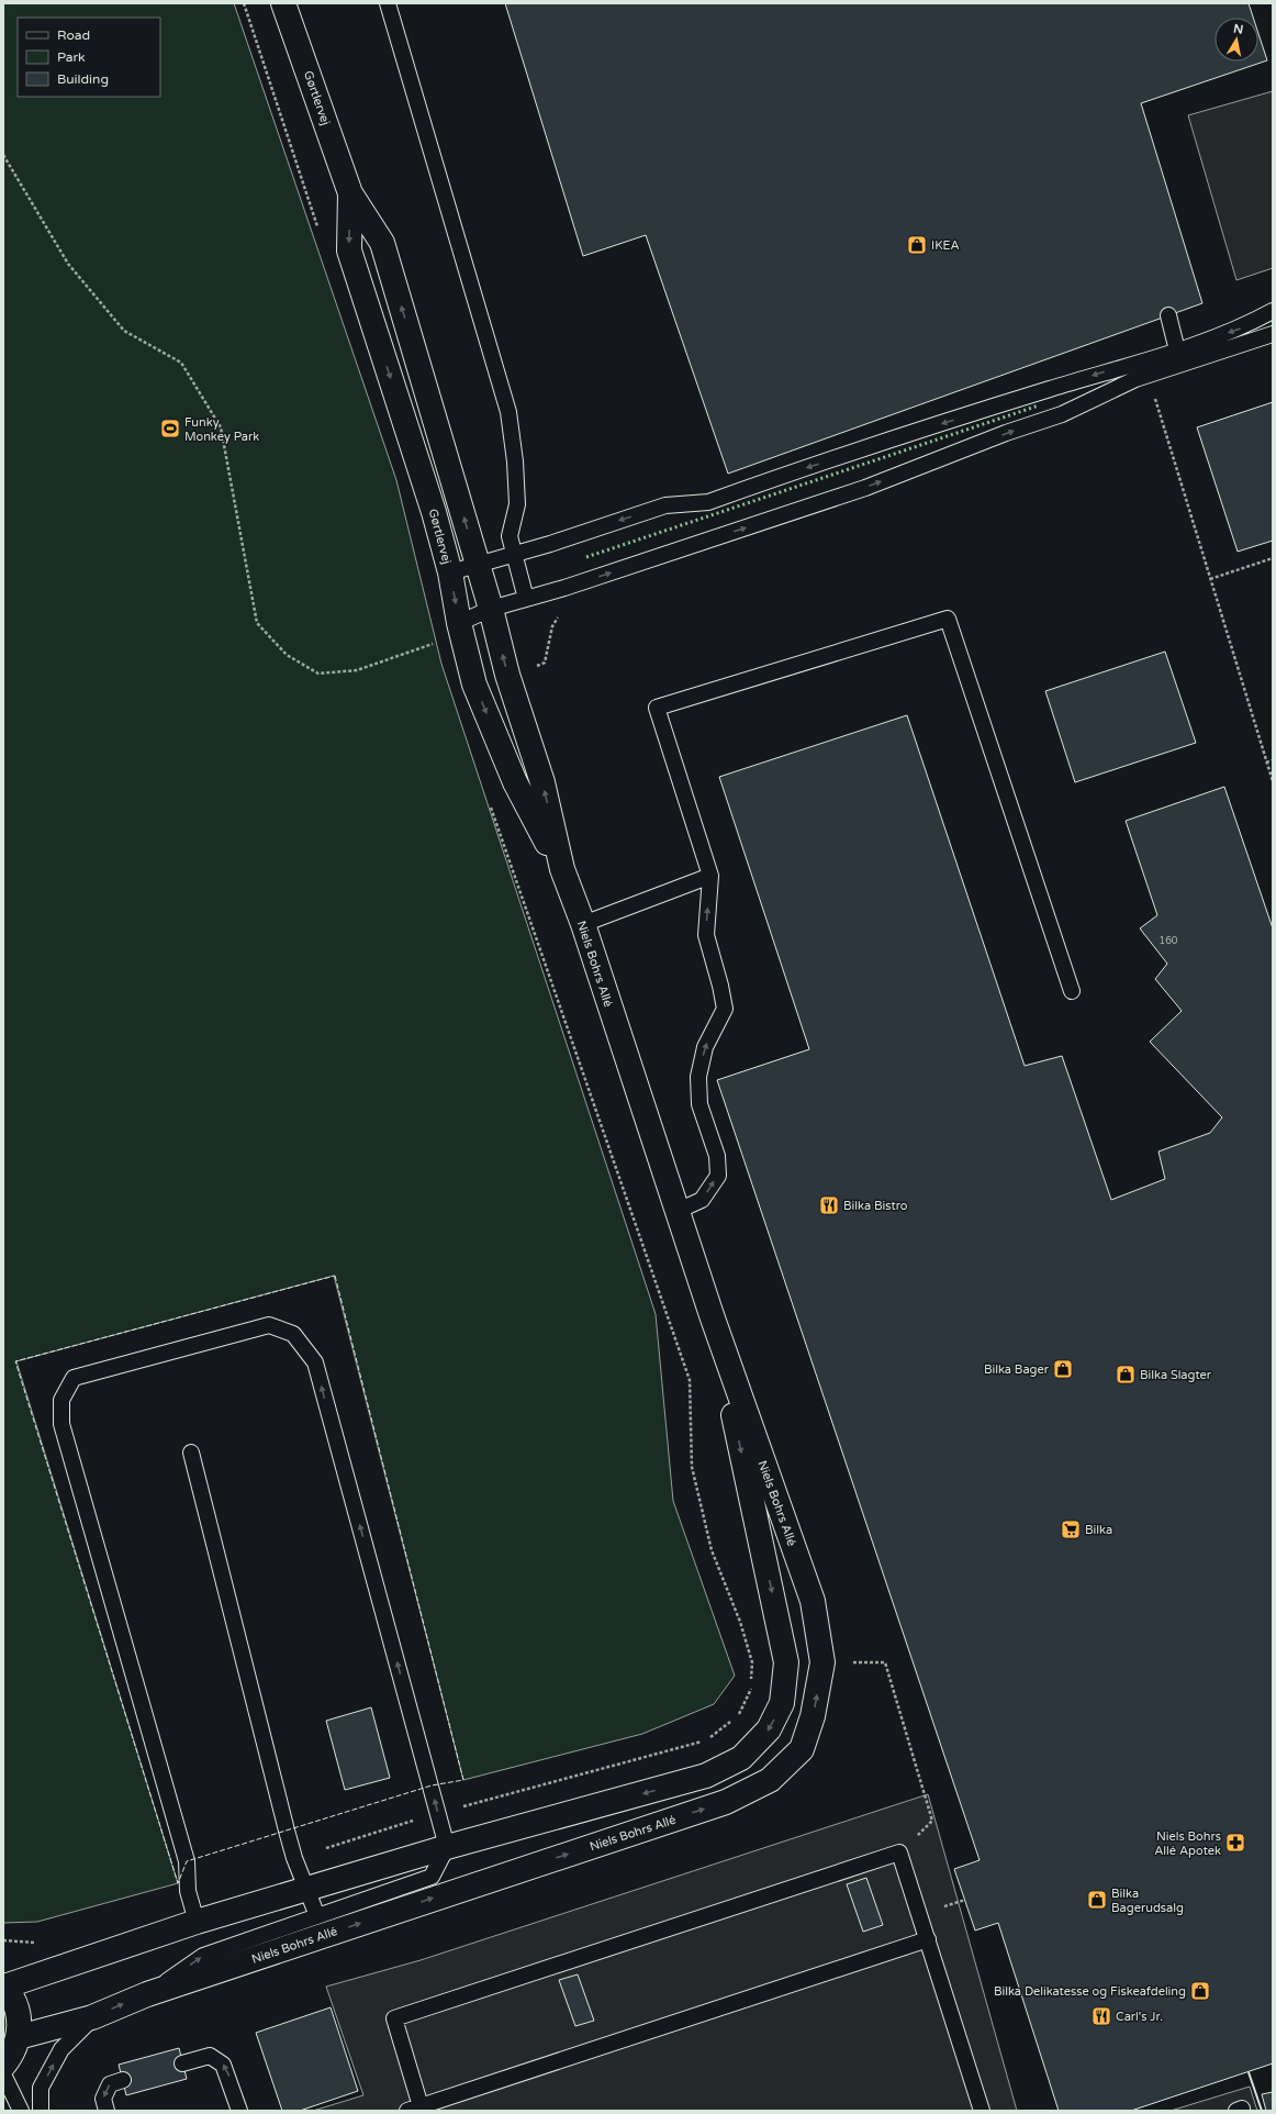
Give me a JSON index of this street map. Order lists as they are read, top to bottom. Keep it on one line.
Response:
{"streets":{"street":["Gørtlervej","Niels Bohrs Allé"]},"crossings":[["Gørtlervej","Niels Bohrs Allé"]],"places":{"shop":["IKEA","Bilka Bager","Bilka Slagter","Bilka Bagerudsalg","Bilka Delikatesse og Fiskeafdeling"],"sports":["Funky Monkey Park"],"restaurant":["Bilka Bistro","Carl's Jr."],"supermarket":["Bilka"],"pharmacy":["Niels Bohrs Allé Apotek"]},"house_numbers":["160"],"legend":["Road","Park","Building"],"north":"top"}
